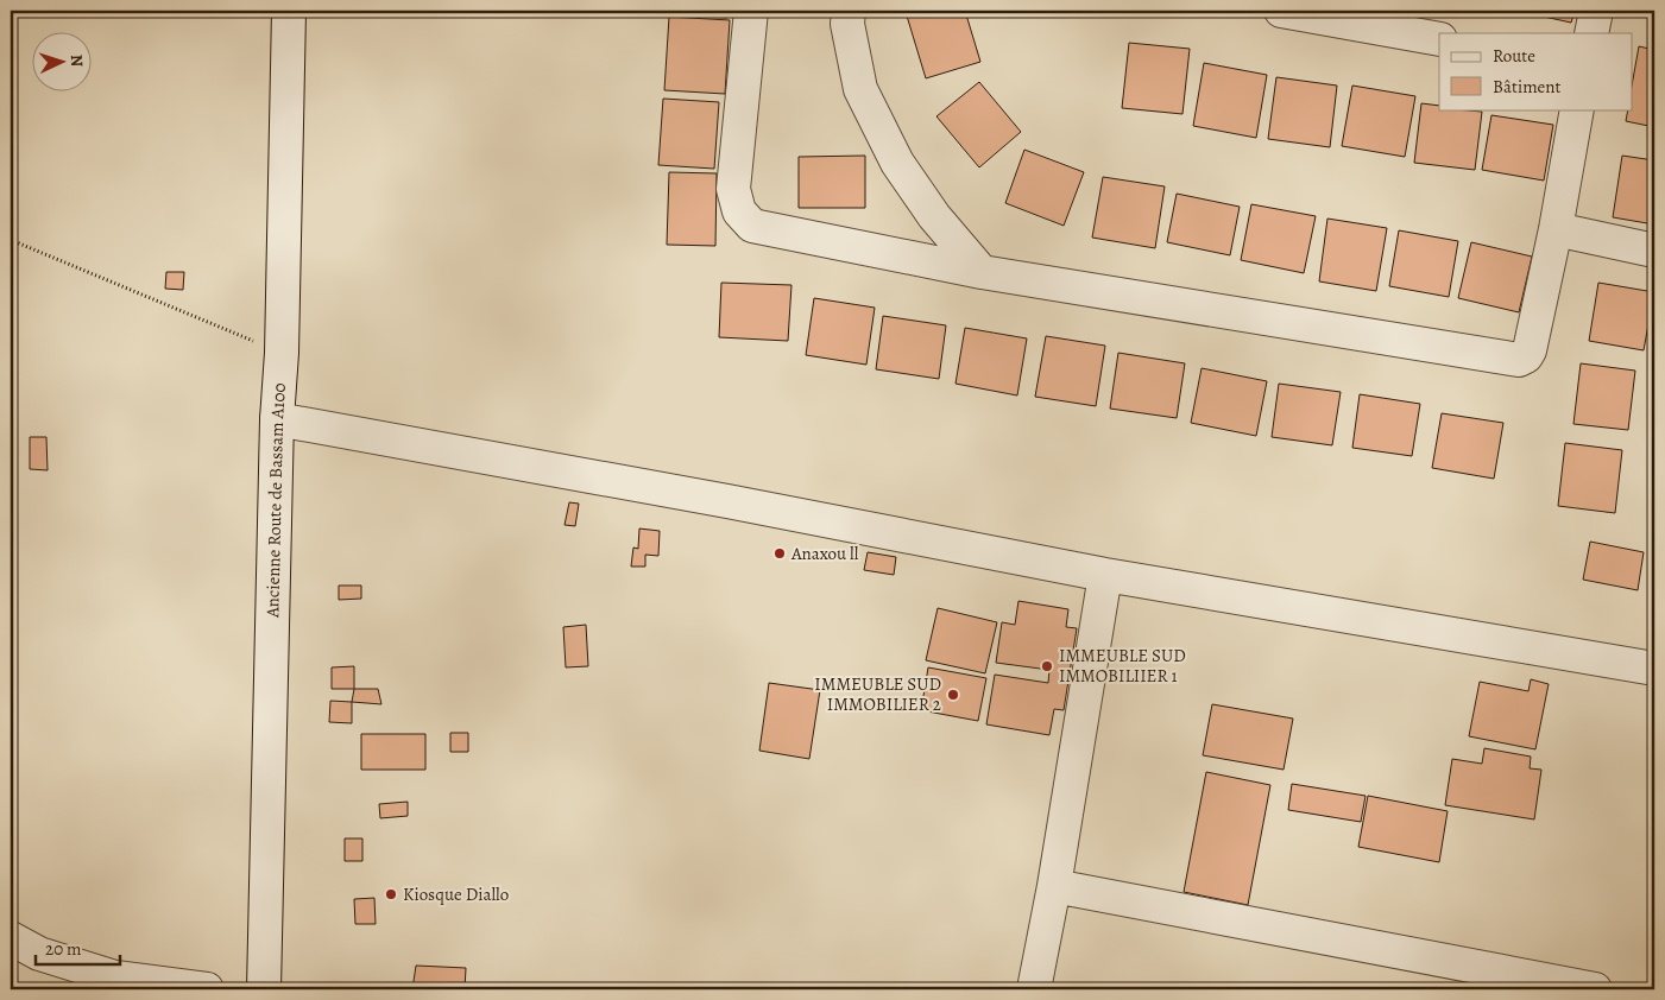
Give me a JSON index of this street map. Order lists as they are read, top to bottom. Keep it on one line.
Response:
{"streets":{"street":["Ancienne Route de Bassam A100"]},"places":["Anaxou ll","IMMEUBLE SUD IMMOBILIIER 1","IMMEUBLE SUD IMMOBILIER 2","Kiosque Diallo"],"legend":["Route","Bâtiment"],"scale_bar":"20 m","north":"right"}
